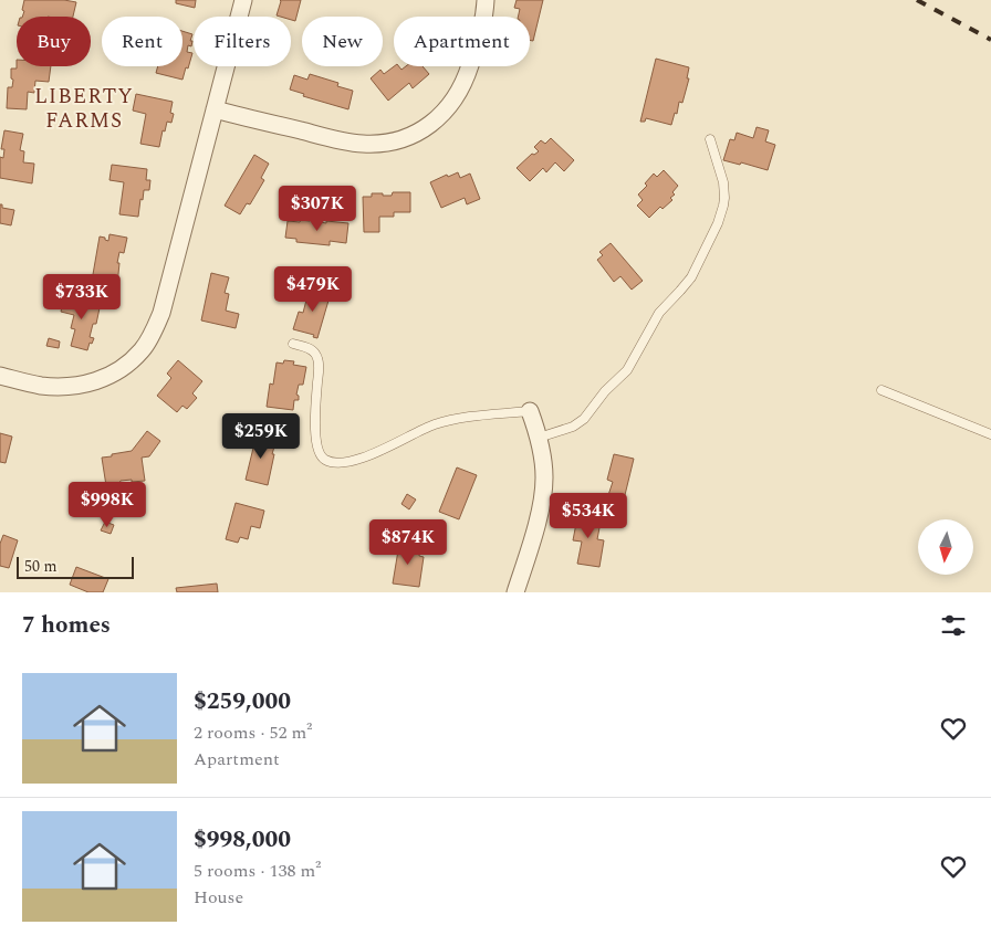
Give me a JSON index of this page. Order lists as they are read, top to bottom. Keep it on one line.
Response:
{"districts":["LIBERTY FARMS"],"scale_bar":"50 m","north":"bottom","page":{"chip":["Buy","Rent","Filters","New","Apartment"],"price":["$307K","$479K","$733K","$259K","$998K","$534K","$874K"],"scale":"50 m","heading":"7 homes","list":[{"name":"$259,000","note":"2 rooms · 52 m² · Apartment"},{"name":"$998,000","note":"5 rooms · 138 m² · House"}]}}
